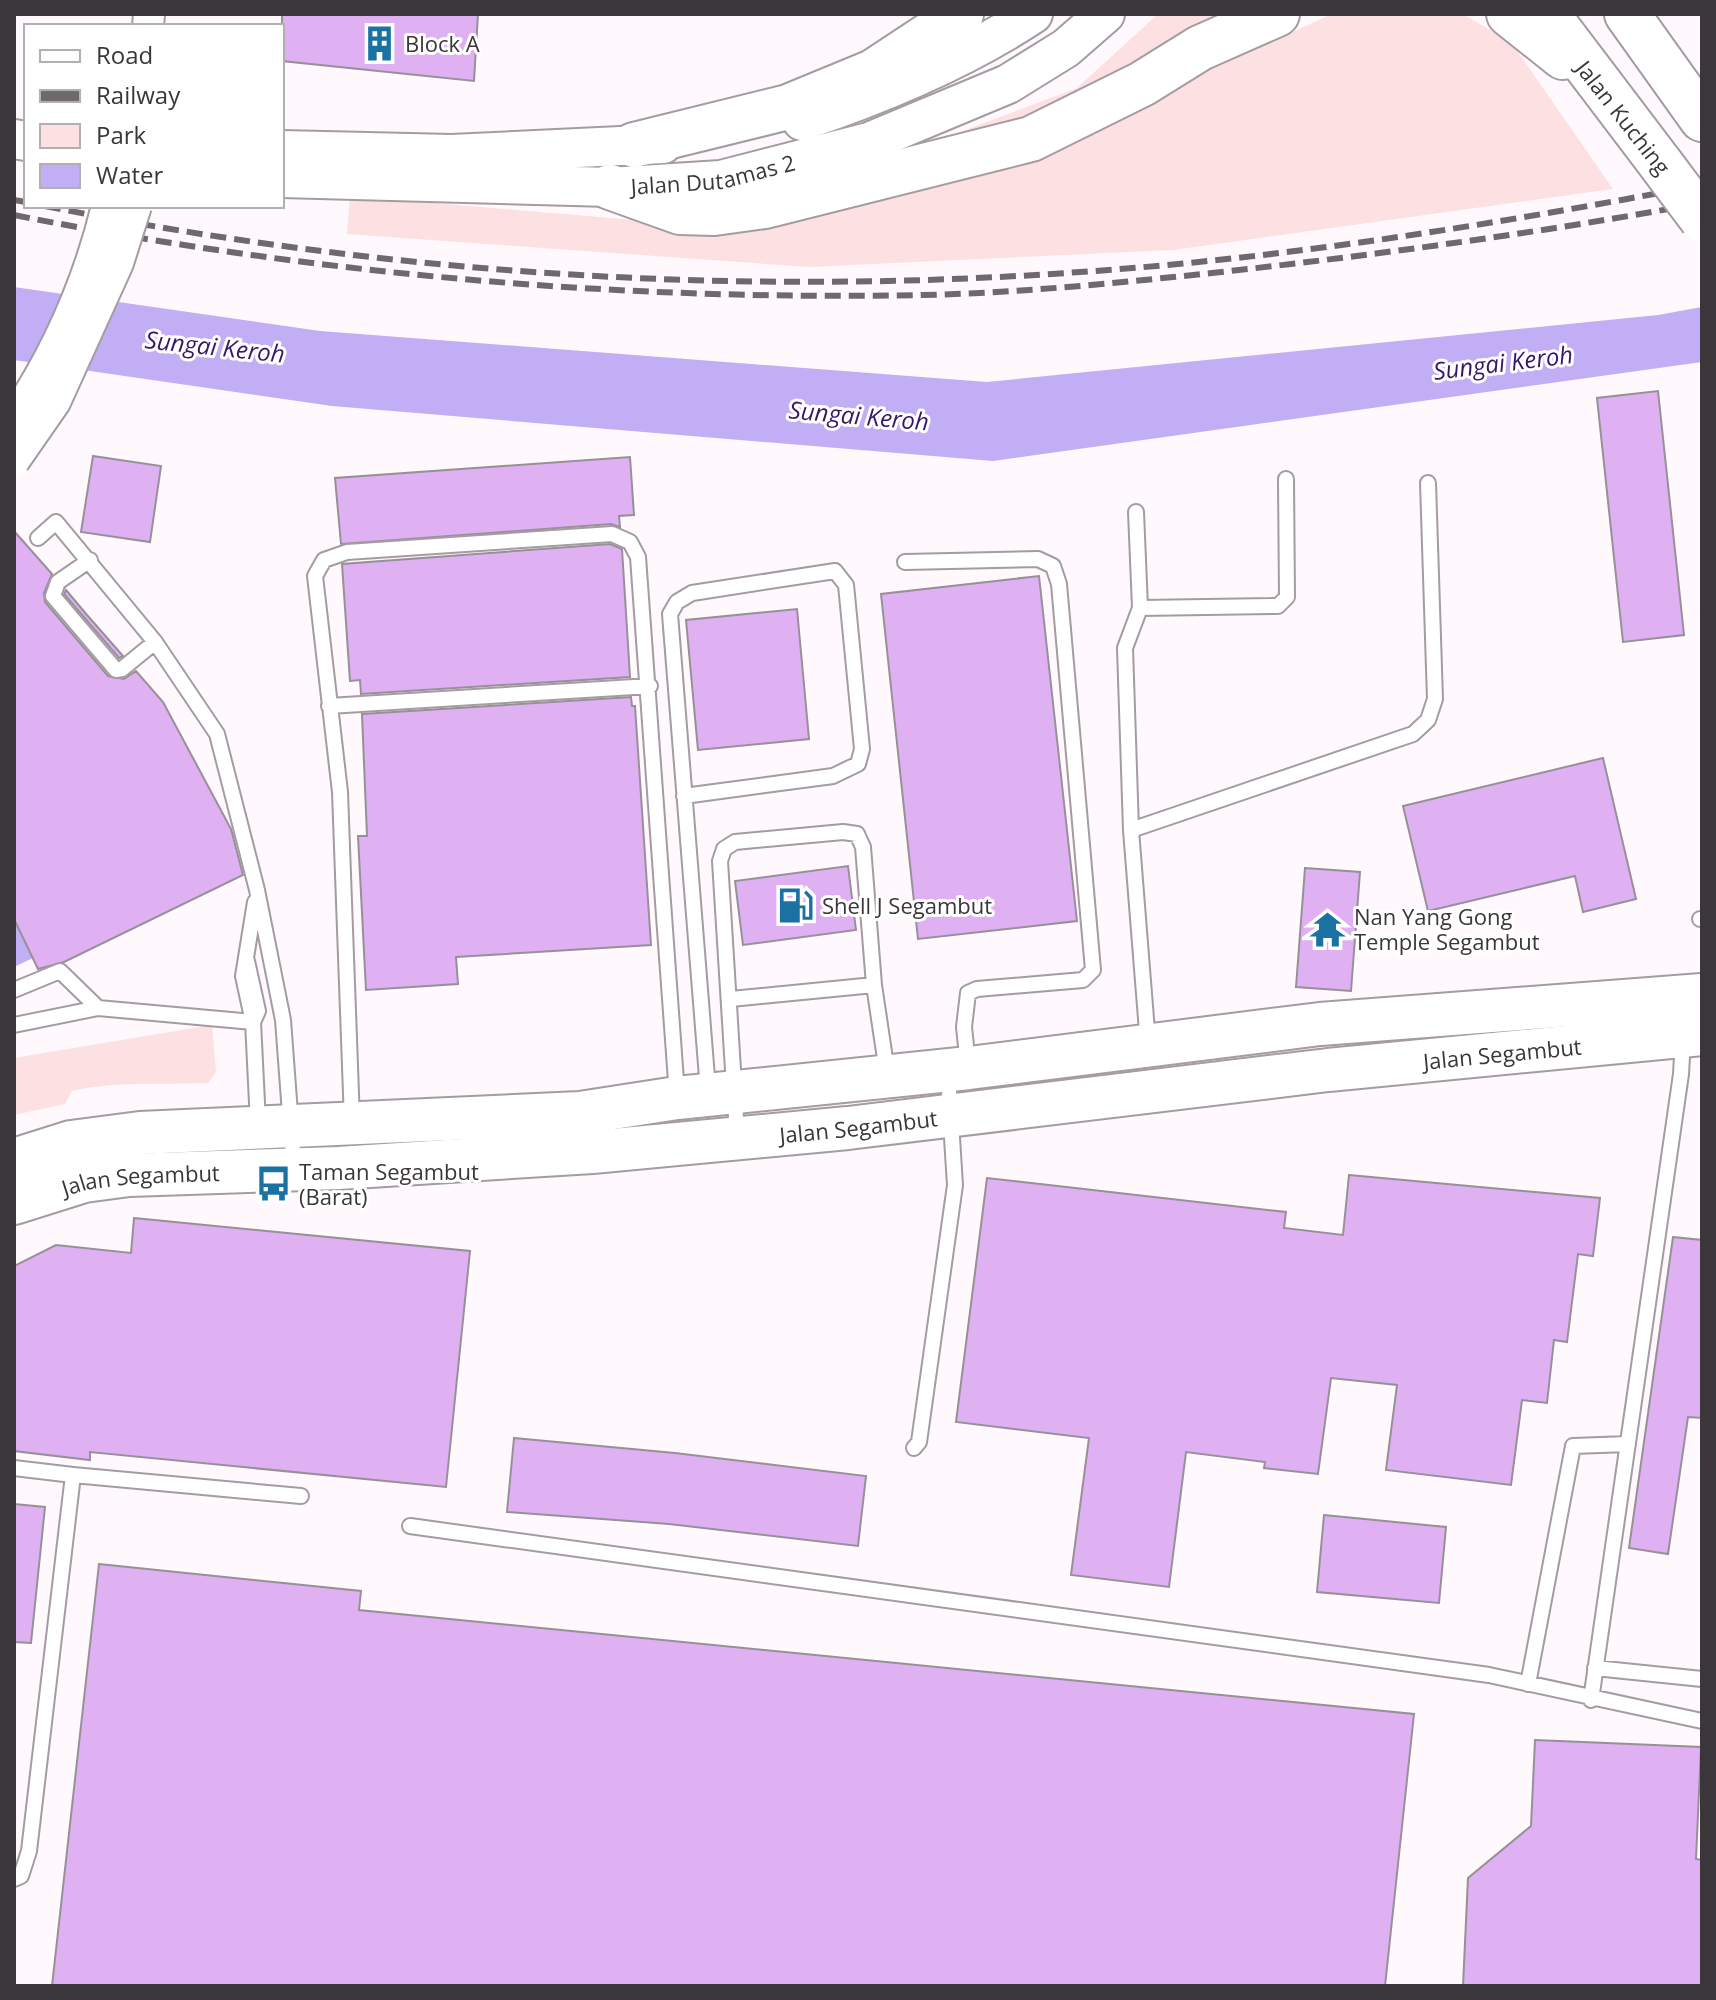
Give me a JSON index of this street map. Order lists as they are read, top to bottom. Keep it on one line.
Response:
{"streets":{"highway":["Jalan Kuching"],"main road":["Jalan Segambut"],"street":["Jalan Dutamas 2"]},"water":["Sungai Keroh"],"places":{"building":["Block A"],"fuel station":["Shell J Segambut"],"temple":["Nan Yang Gong Temple Segambut"],"bus stop":["Taman Segambut (Barat)"]},"legend":["Road","Railway","Park","Water"]}
